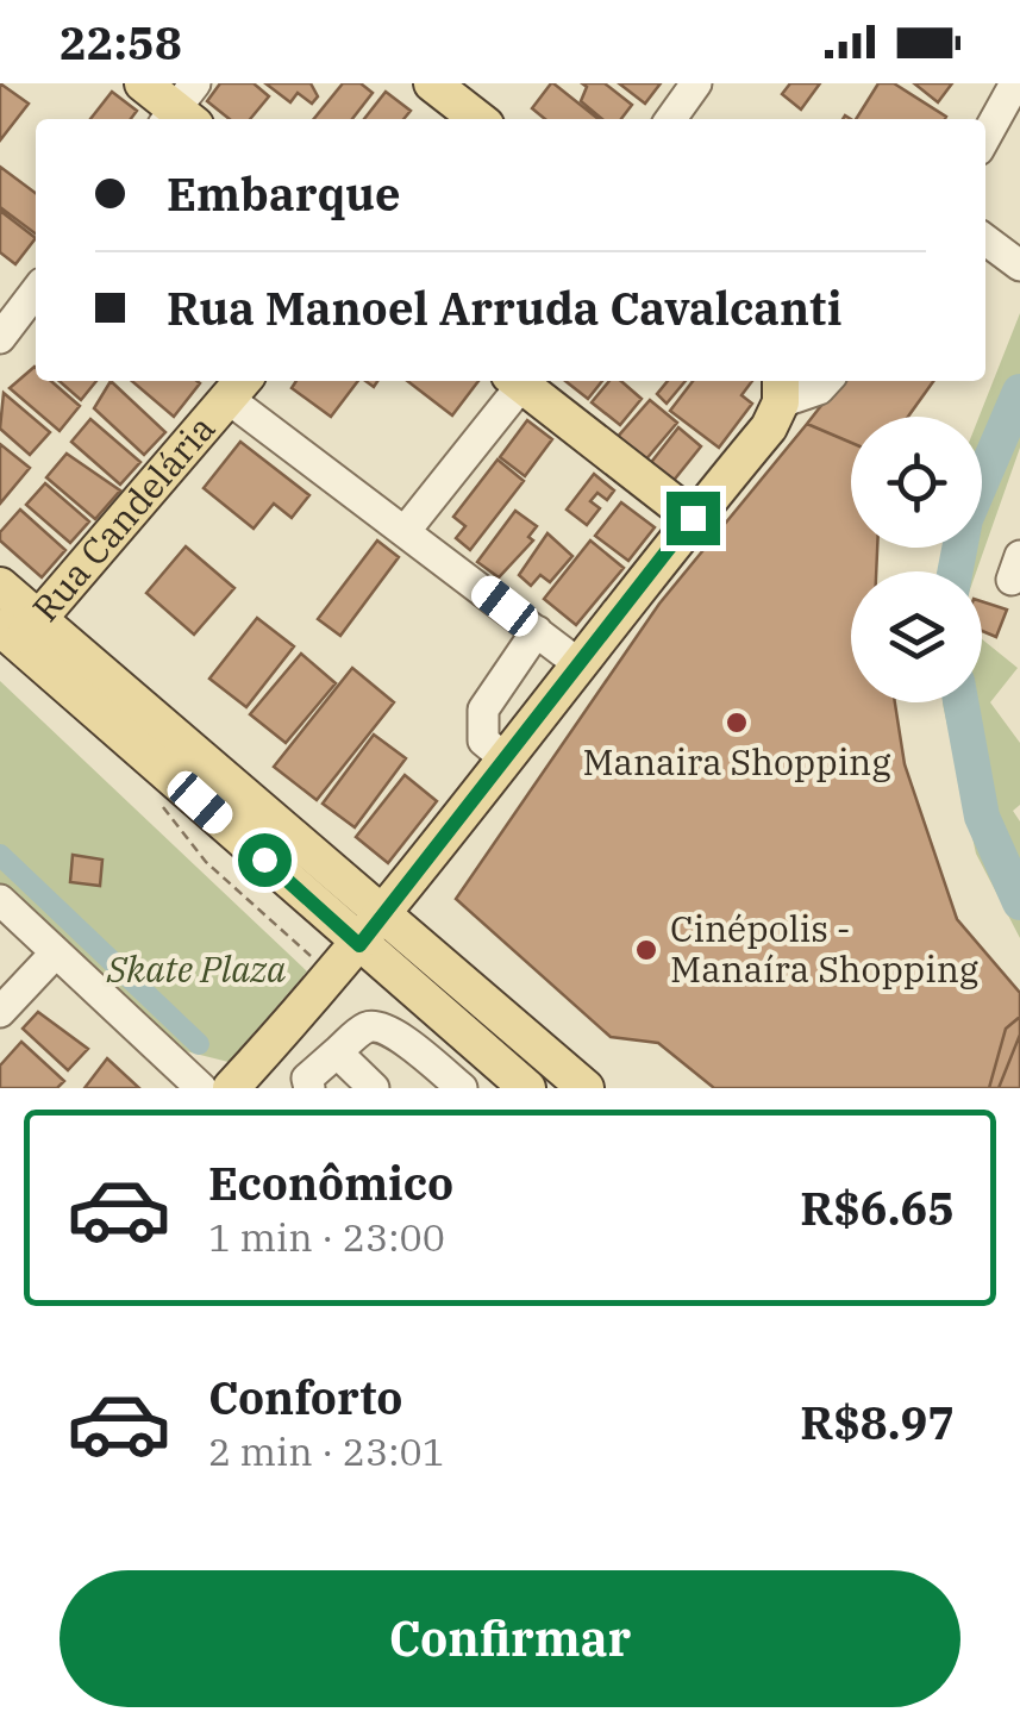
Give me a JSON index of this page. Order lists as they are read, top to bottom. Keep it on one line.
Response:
{"streets":{"main road":["Rua Candelária"]},"parks":["Skate Plaza"],"places":["Manaira Shopping","Cinépolis - Manaíra Shopping"],"page":{"status":"22:58","banner":["Embarque","Rua Manoel Arruda Cavalcanti"],"list":[{"name":"Econômico","note":"1 min · 23:00","value":"R$6.65"},{"name":"Conforto","note":"2 min · 23:01","value":"R$8.97"}],"buttons":"Confirmar"}}
